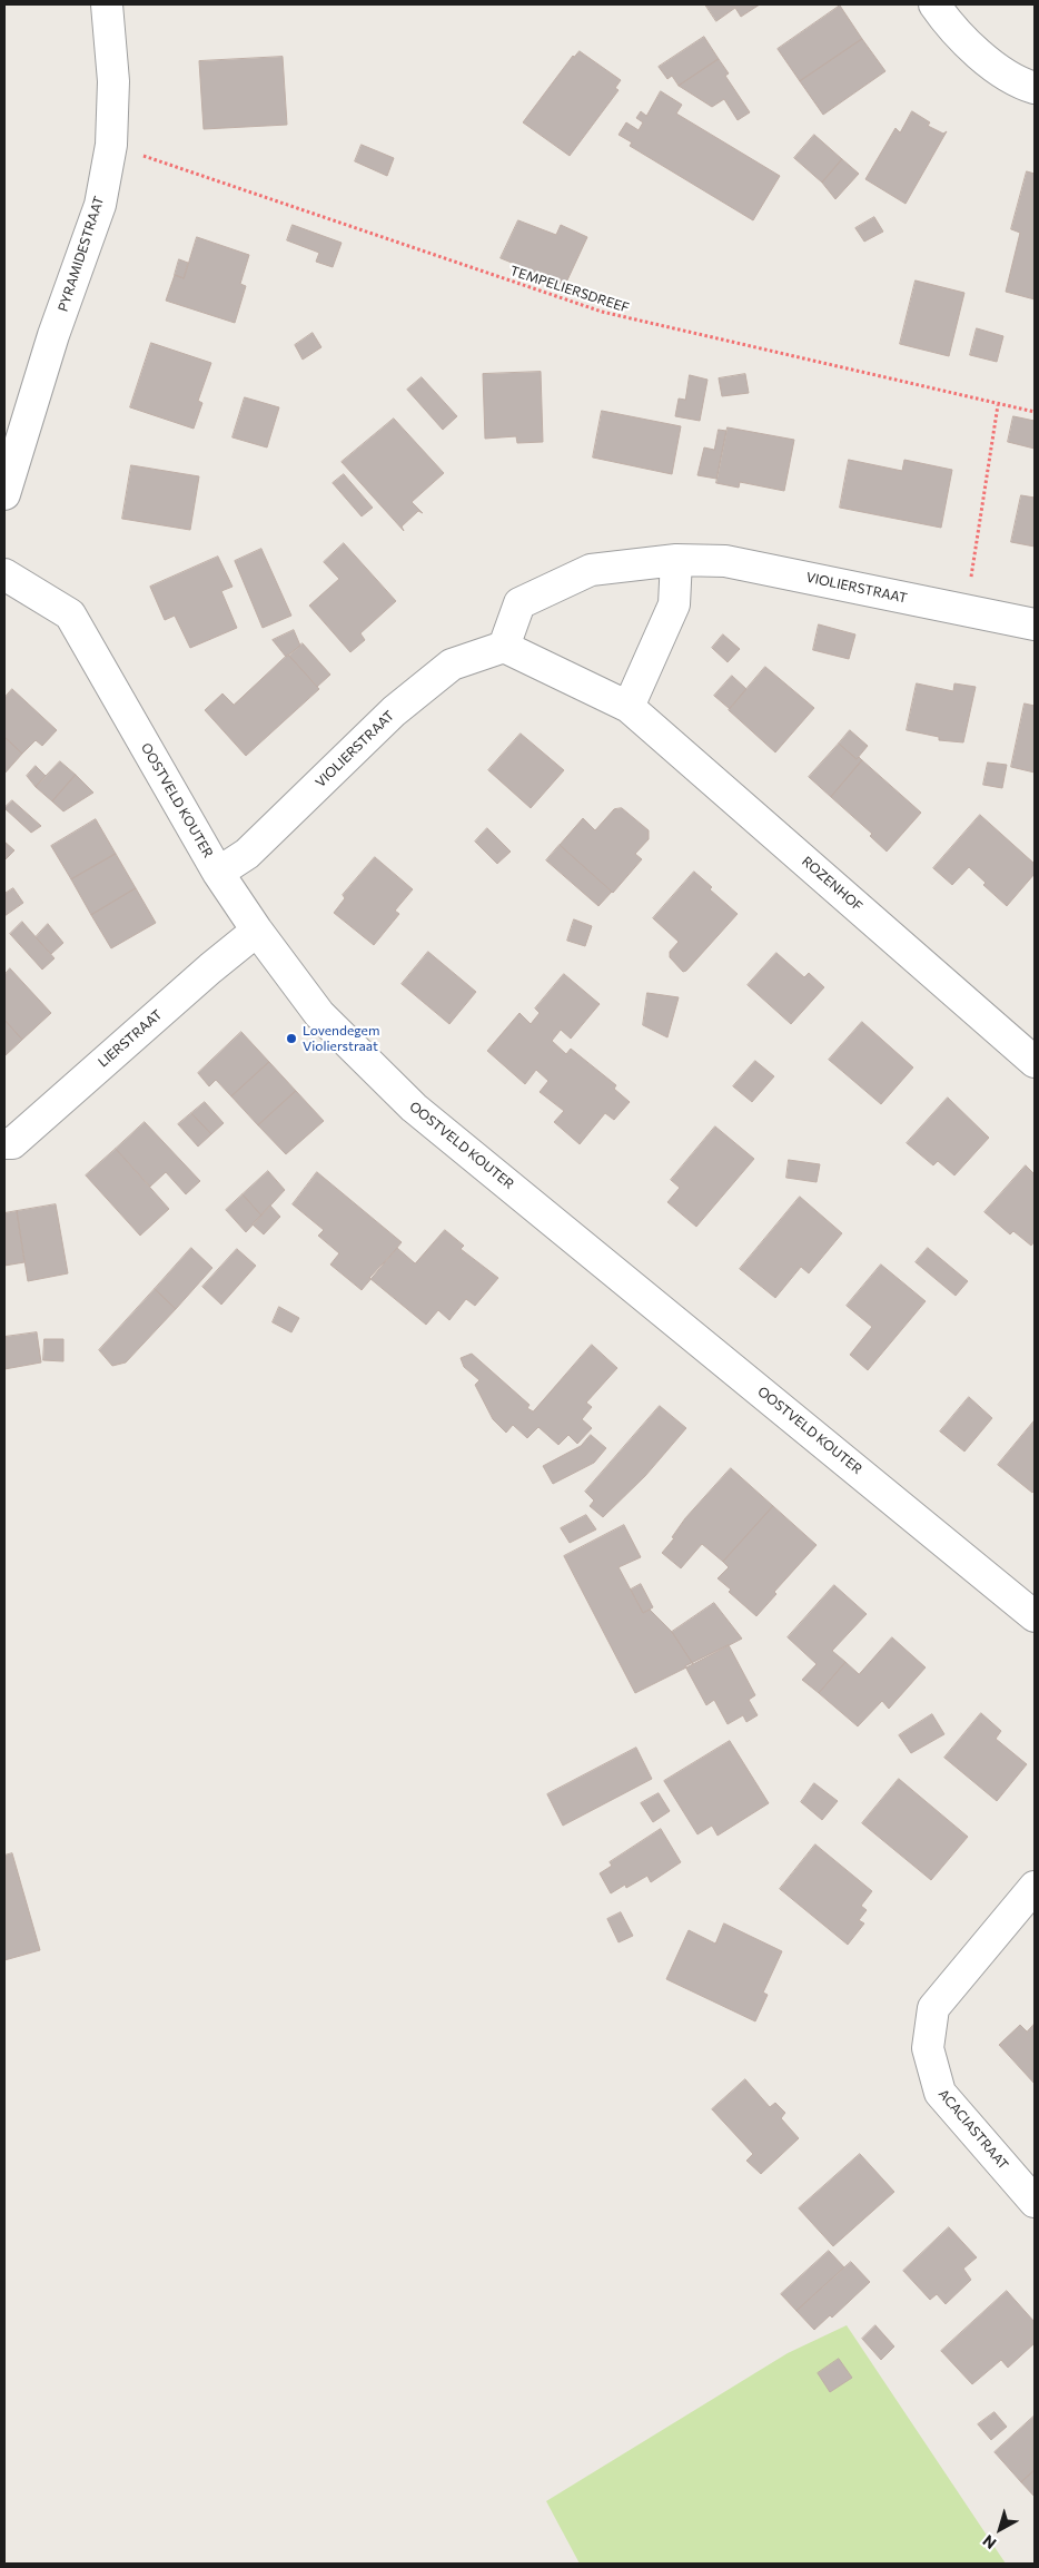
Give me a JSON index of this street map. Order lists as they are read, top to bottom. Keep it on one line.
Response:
{"streets":{"street":["PYRAMIDESTRAAT","VIOLIERSTRAAT","OOSTVELD KOUTER","ROZENHOF","LIERSTRAAT","ACACIASTRAAT"],"path":["TEMPELIERSDREEF"]},"crossings":[["PYRAMIDESTRAAT","TEMPELIERSDREEF"],["VIOLIERSTRAAT","OOSTVELD KOUTER"],["VIOLIERSTRAAT","ROZENHOF"],["OOSTVELD KOUTER","LIERSTRAAT"]],"places":["Lovendegem Violierstraat"],"north":"bottom left"}
